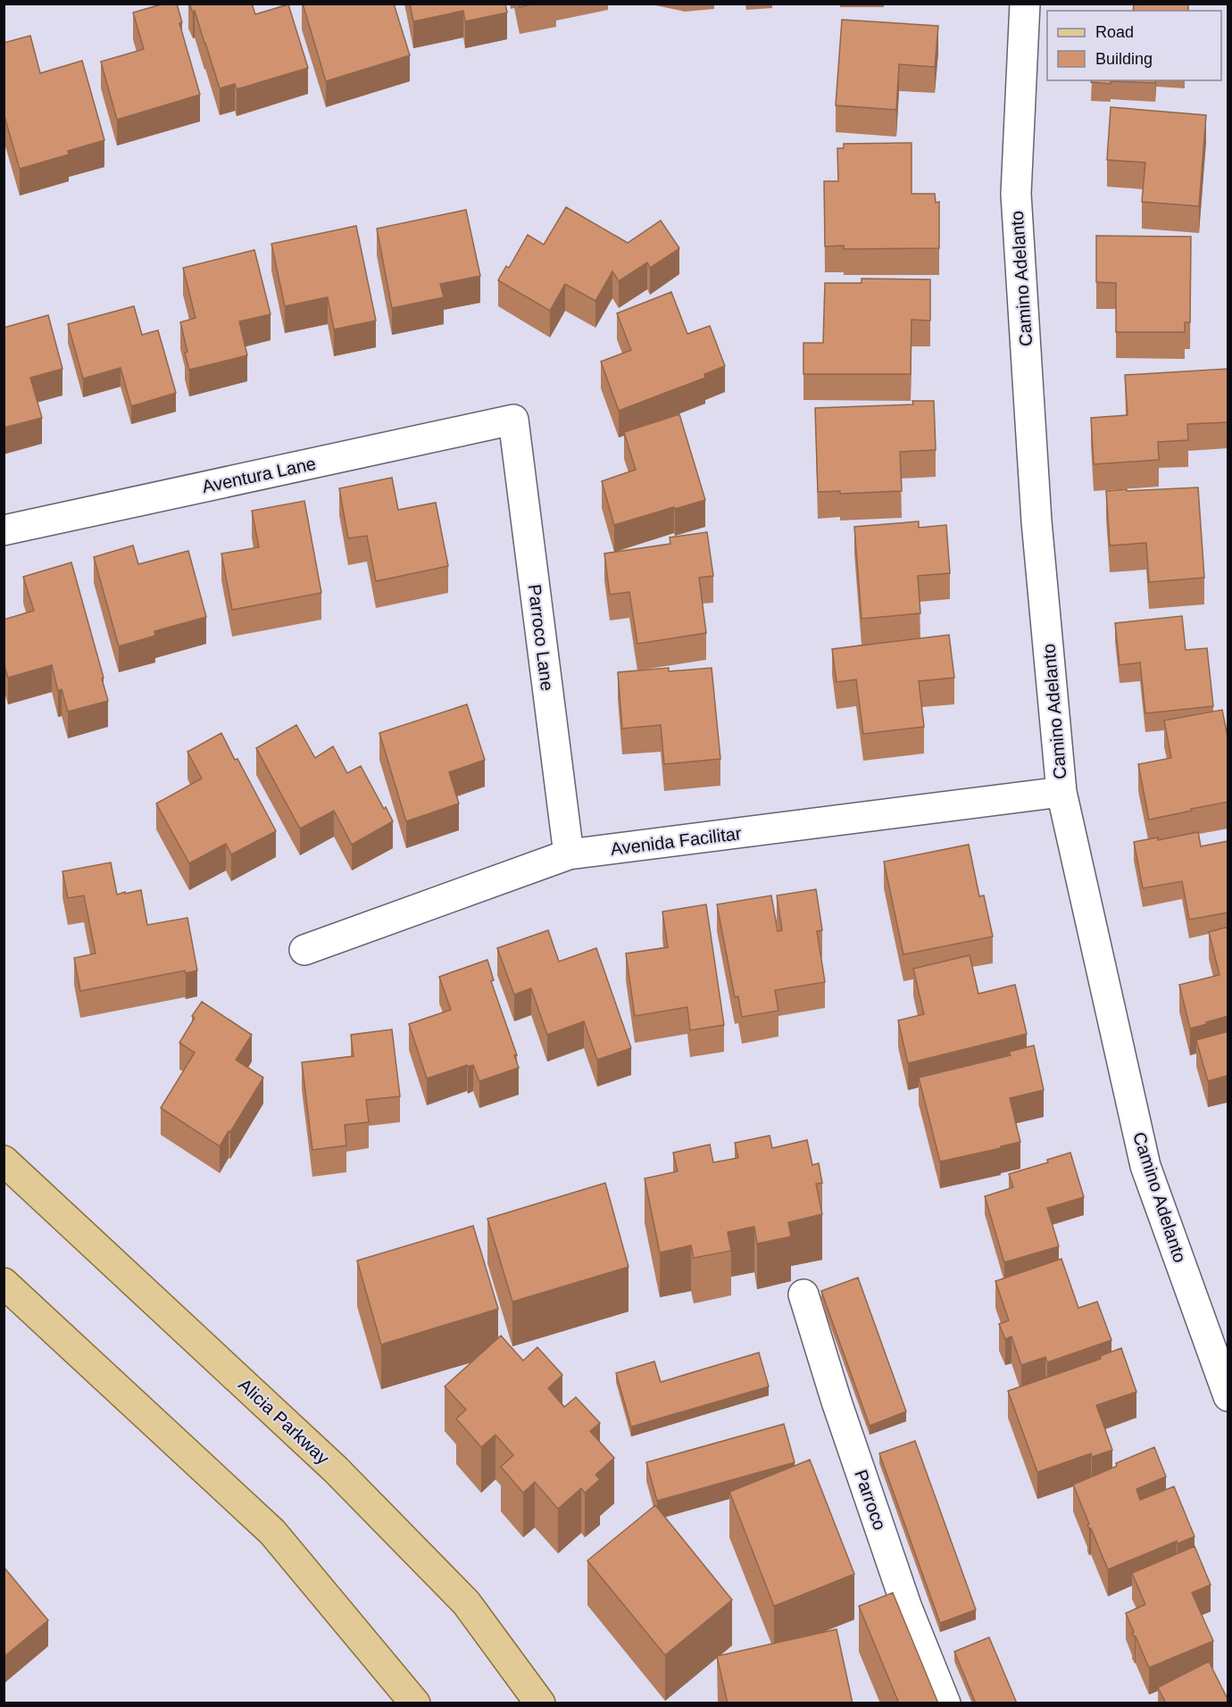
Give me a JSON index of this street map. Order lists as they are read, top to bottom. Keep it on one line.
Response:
{"streets":{"main road":["Alicia Parkway"],"street":["Camino Adelanto","Aventura Lane","Parroco Lane","Avenida Facilitar","Parroco"]},"crossings":[["Camino Adelanto","Avenida Facilitar"],["Aventura Lane","Parroco Lane"],["Parroco Lane","Avenida Facilitar"]],"legend":["Road","Building"]}
